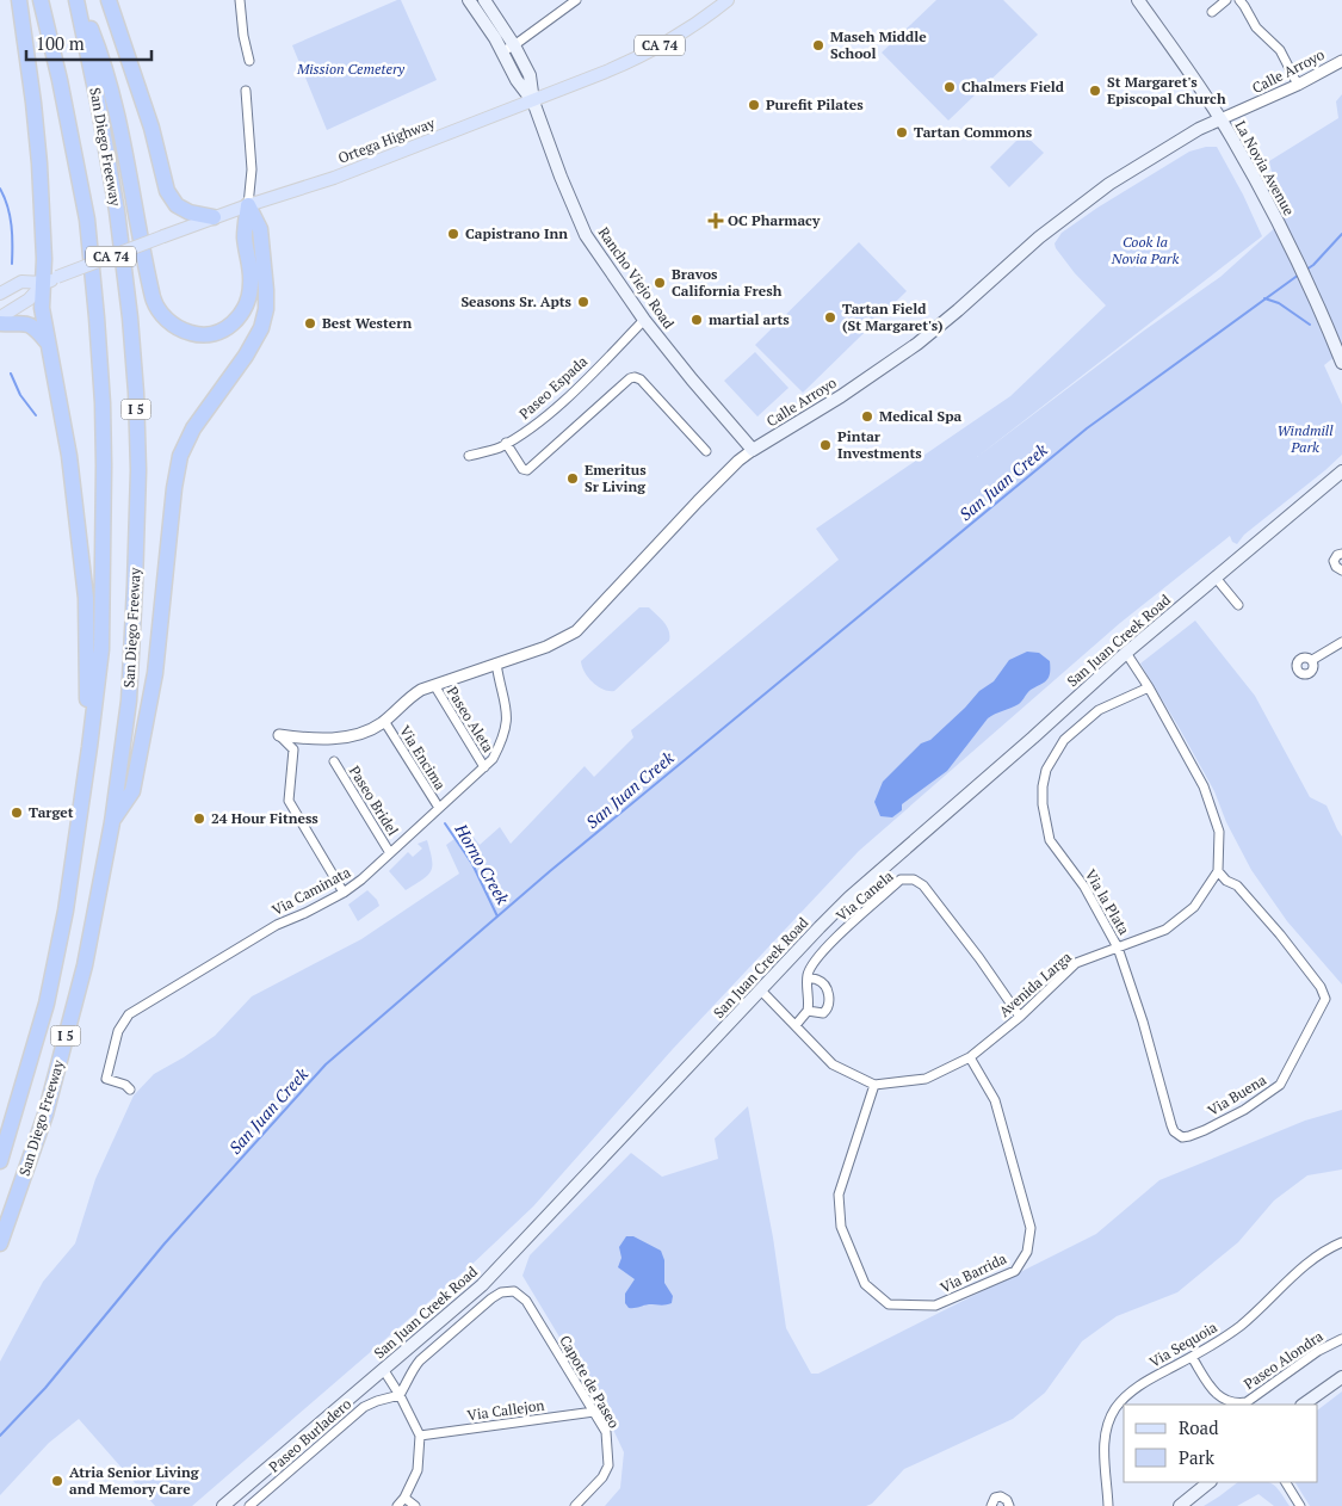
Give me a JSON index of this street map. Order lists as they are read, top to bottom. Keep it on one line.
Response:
{"streets":{"highway":["San Diego Freeway","I 5"],"main road":["CA 74","Calle Arroyo","Ortega Highway","La Novia Avenue","Rancho Viejo Road","San Juan Creek Road"],"street":["Paseo Espada","Paseo Aleta","Via Encima","Paseo Bridel","Via Caminata","Via Canela","Via la Plata","Avenida Larga","Via Buena","Via Barrida","Via Sequoia","Paseo Alondra","Capote de Paseo","Via Callejon","Paseo Burladero"]},"crossings":[["Calle Arroyo","La Novia Avenue"],["Calle Arroyo","Rancho Viejo Road"],["Calle Arroyo","Paseo Aleta"],["Calle Arroyo","Via Encima"],["Calle Arroyo","Via Caminata"],["Ortega Highway","Rancho Viejo Road"],["Rancho Viejo Road","Paseo Espada"],["Paseo Aleta","Via Caminata"],["Via Encima","Via Caminata"],["Paseo Bridel","Via Caminata"],["Via Canela","Avenida Larga"],["Via la Plata","Avenida Larga"],["Via la Plata","Via Buena"],["Avenida Larga","Via Buena"],["Avenida Larga","Via Barrida"],["Via Sequoia","Paseo Alondra"],["Capote de Paseo","Via Callejon"],["Capote de Paseo","Paseo Burladero"]],"water":["San Juan Creek","Horno Creek"],"parks":["Mission Cemetery","Cook la Novia Park","Windmill Park"],"places":{"other":["Maseh Middle School","Chalmers Field","St Margaret's Episcopal Church","Purefit Pilates","Tartan Commons","Capistrano Inn","Bravos California Fresh","Seasons Sr. Apts","Tartan Field (St Margaret's)","martial arts","Best Western","Medical Spa","Pintar Investments","Emeritus Sr Living","Target","24 Hour Fitness","Atria Senior Living and Memory Care"],"health":["OC Pharmacy"]},"legend":["Road","Park"],"scale_bar":"100 m"}
